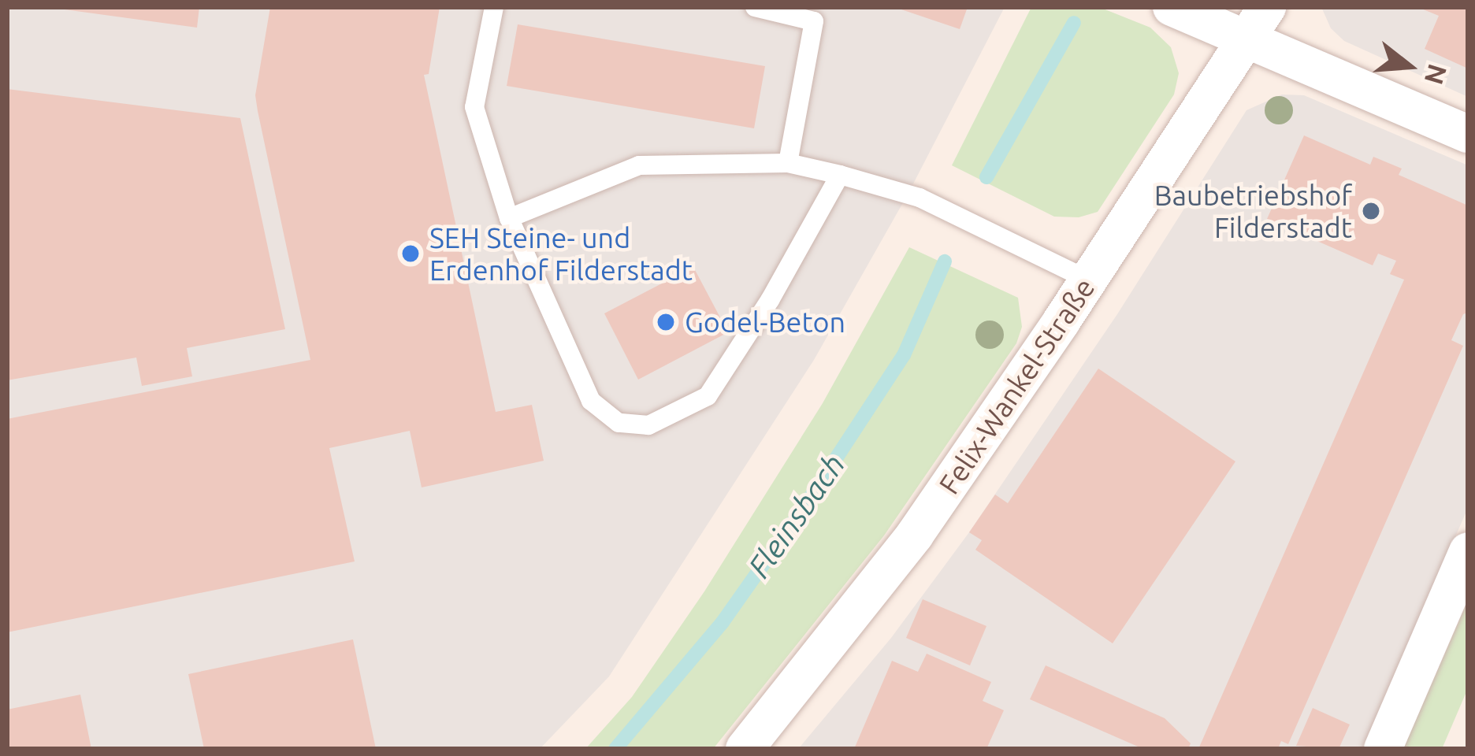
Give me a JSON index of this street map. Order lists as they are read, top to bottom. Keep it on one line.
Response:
{"streets":{"street":["Felix-Wankel-Straße"]},"water":["Fleinsbach"],"places":["Baubetriebshof Filderstadt","SEH Steine- und Erdenhof Filderstadt","Godel-Beton"],"north":"right"}
